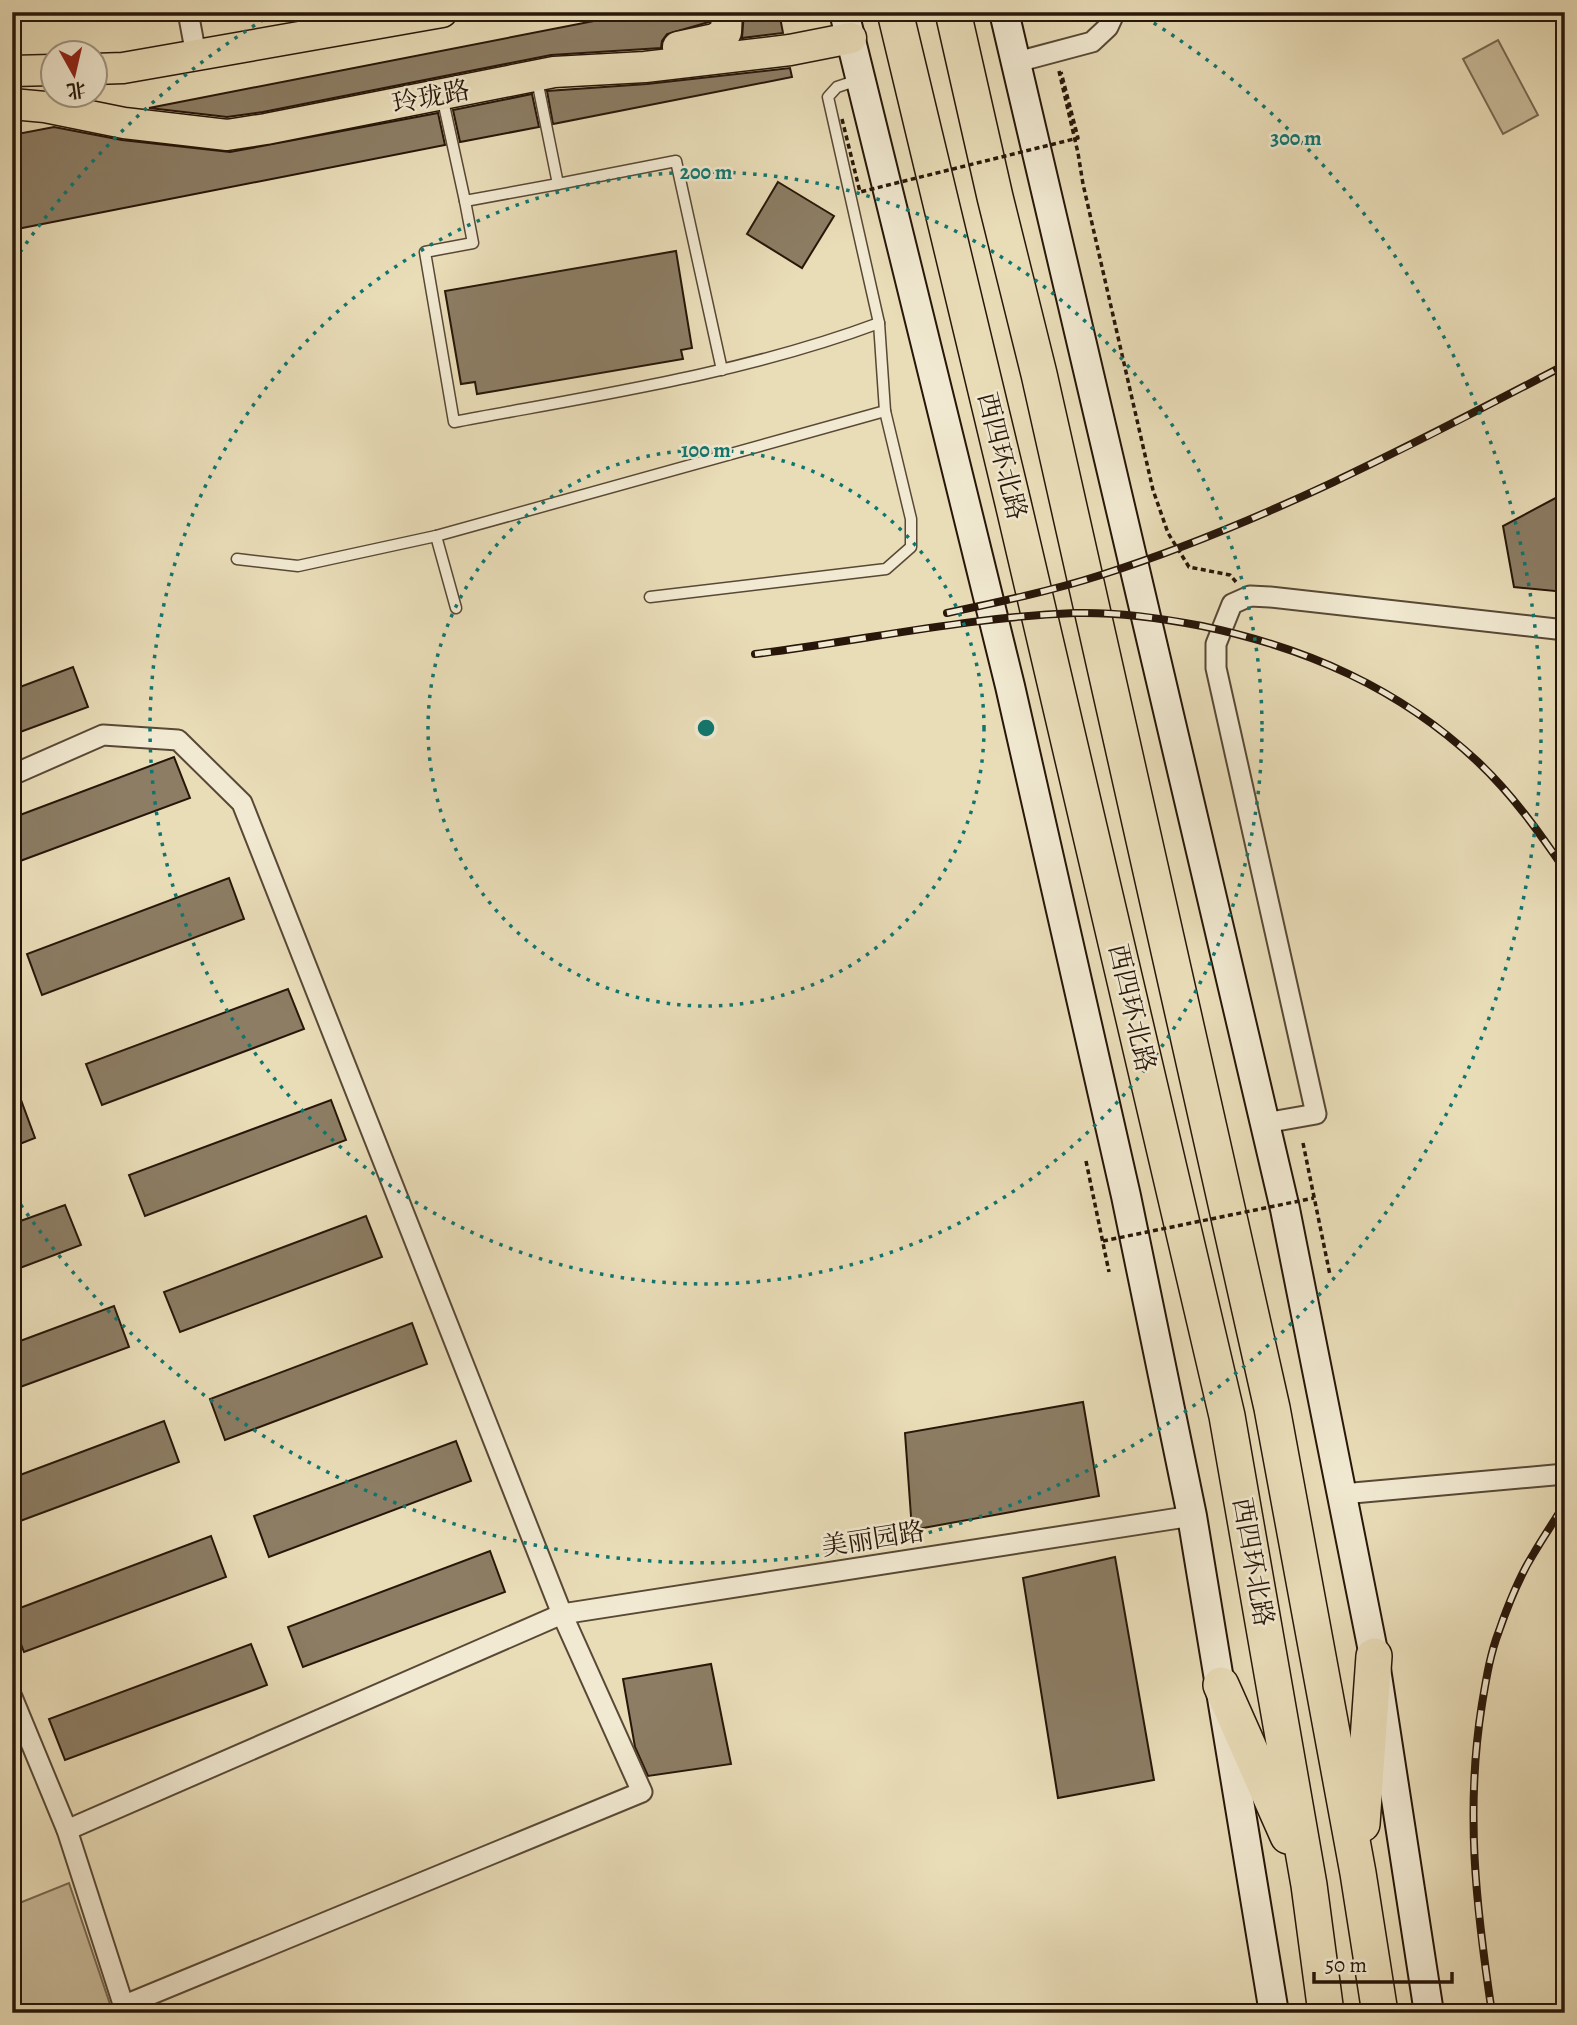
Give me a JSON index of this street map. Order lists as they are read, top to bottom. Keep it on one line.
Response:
{"streets":{"highway":["西四环北路"],"main road":["玲珑路"],"street":["美丽园路"]},"crossings":[["玲珑路","西四环北路"],["西四环北路","美丽园路"]],"scale_bar":"50 m","north":"bottom","rings":["300 m","200 m","100 m"]}
